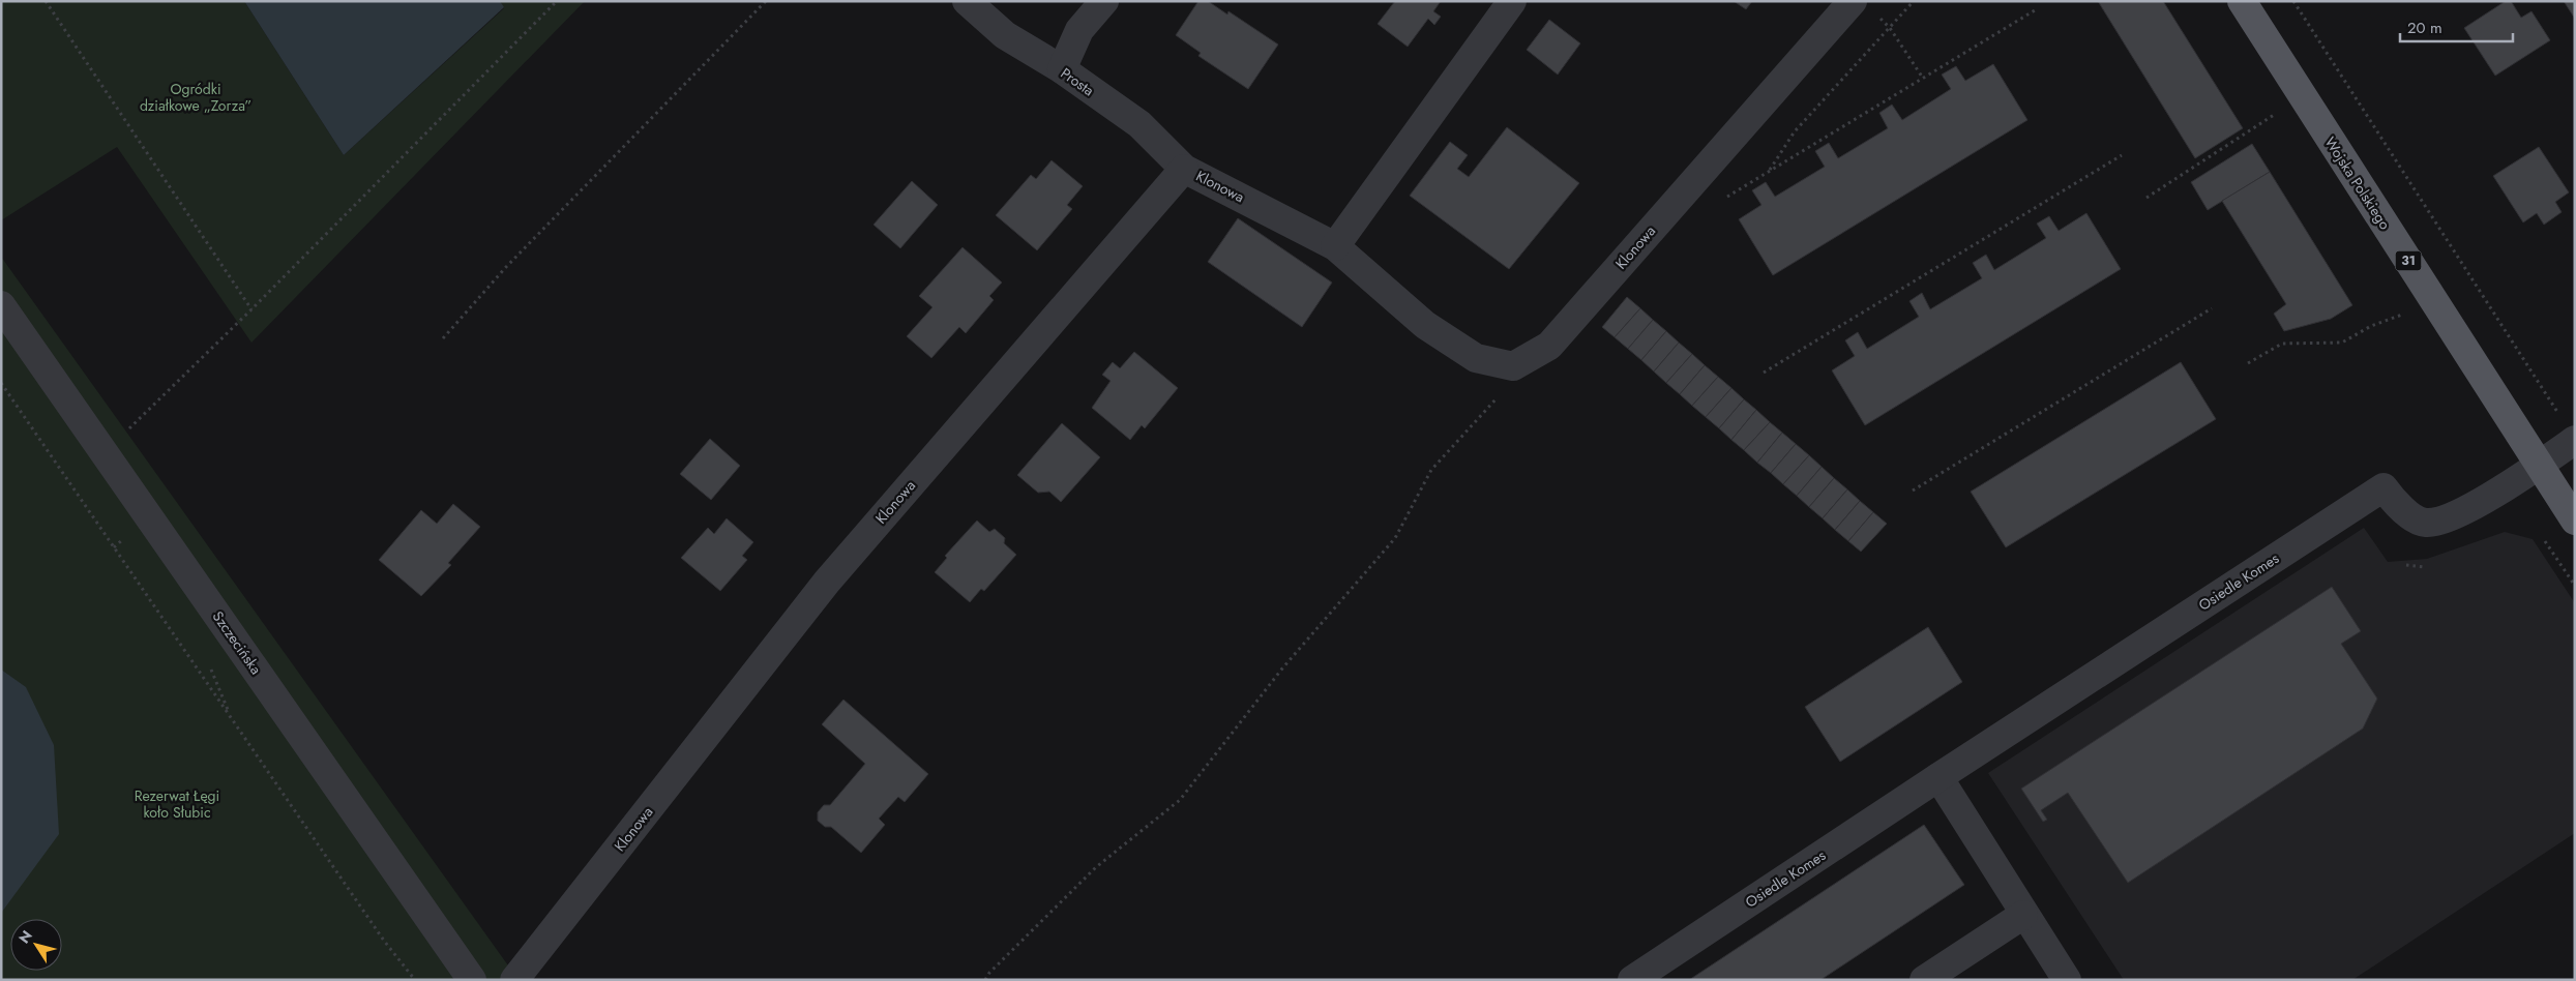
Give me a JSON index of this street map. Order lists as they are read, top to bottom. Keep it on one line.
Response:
{"streets":{"main road":["Wojska Polskiego","31"],"street":["Prosta","Klonowa","Osiedle Komes","Szczecińska"]},"crossings":[["Prosta","Klonowa"],["Wojska Polskiego","Osiedle Komes"]],"parks":["Ogródki działkowe „Zorza”","Rezerwat Łęgi koło Słubic"],"scale_bar":"20 m","north":"top left"}
